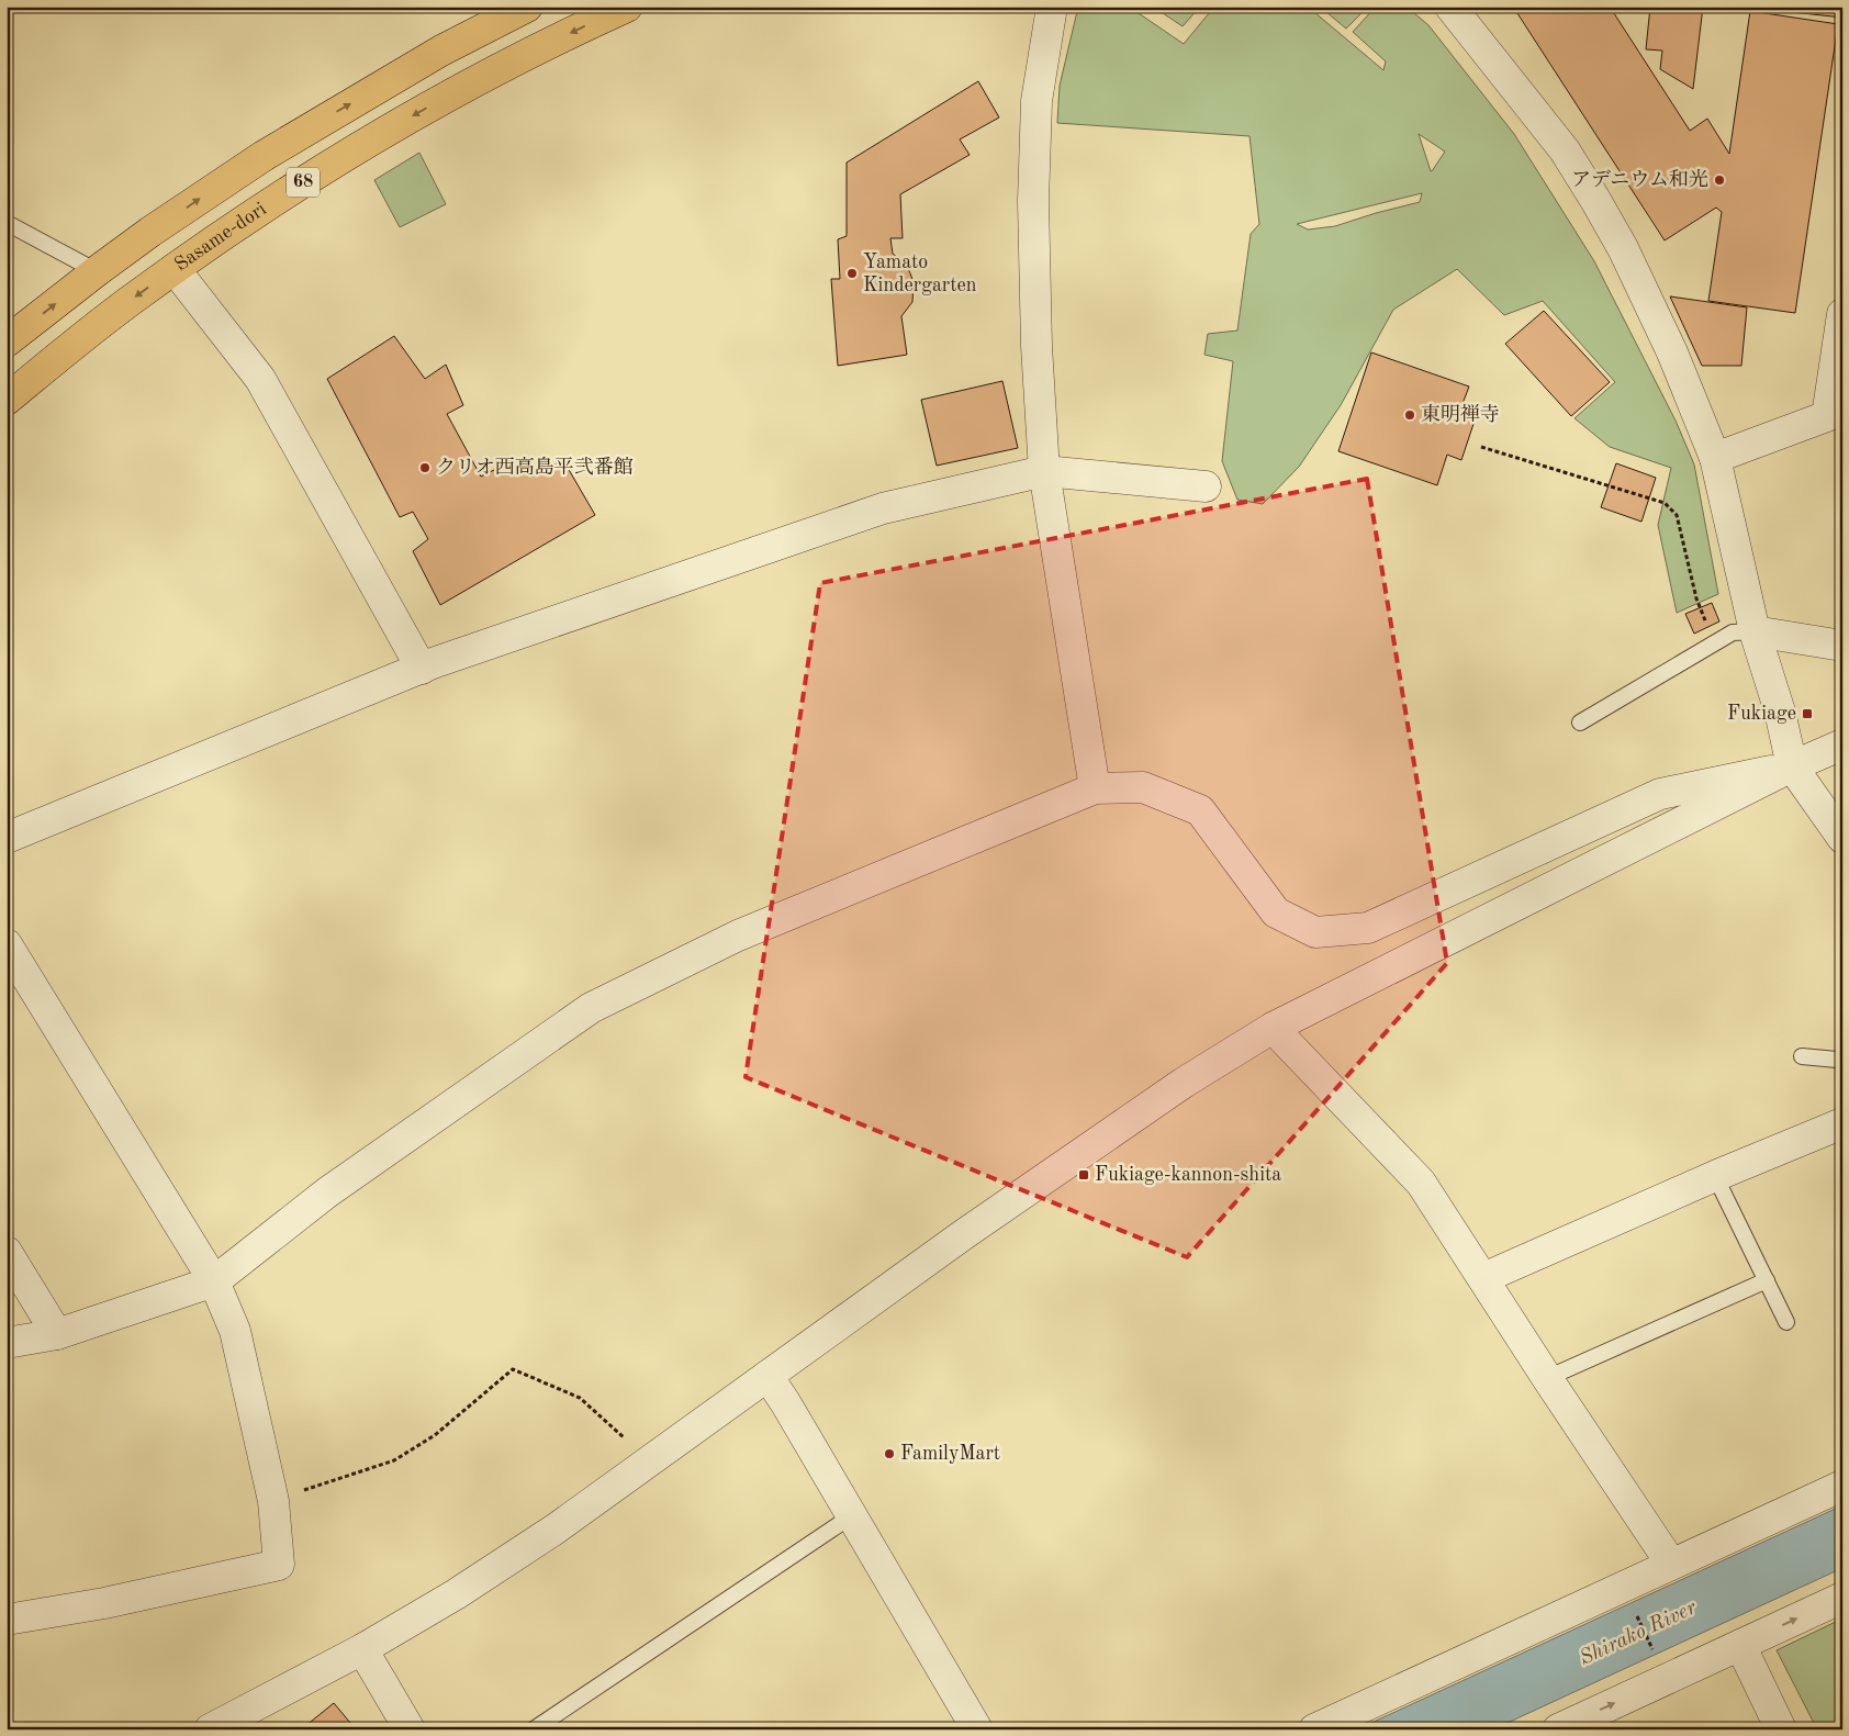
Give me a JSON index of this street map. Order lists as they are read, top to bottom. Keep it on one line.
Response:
{"streets":{"main road":["68","Sasame-dori"]},"water":["Shirako River"],"places":{"other":["アデニウム和光","Yamato Kindergarten","東明禅寺","クリオ西高島平弐番館","FamilyMart"],"transit":["Fukiage","Fukiage-kannon-shita"]}}
